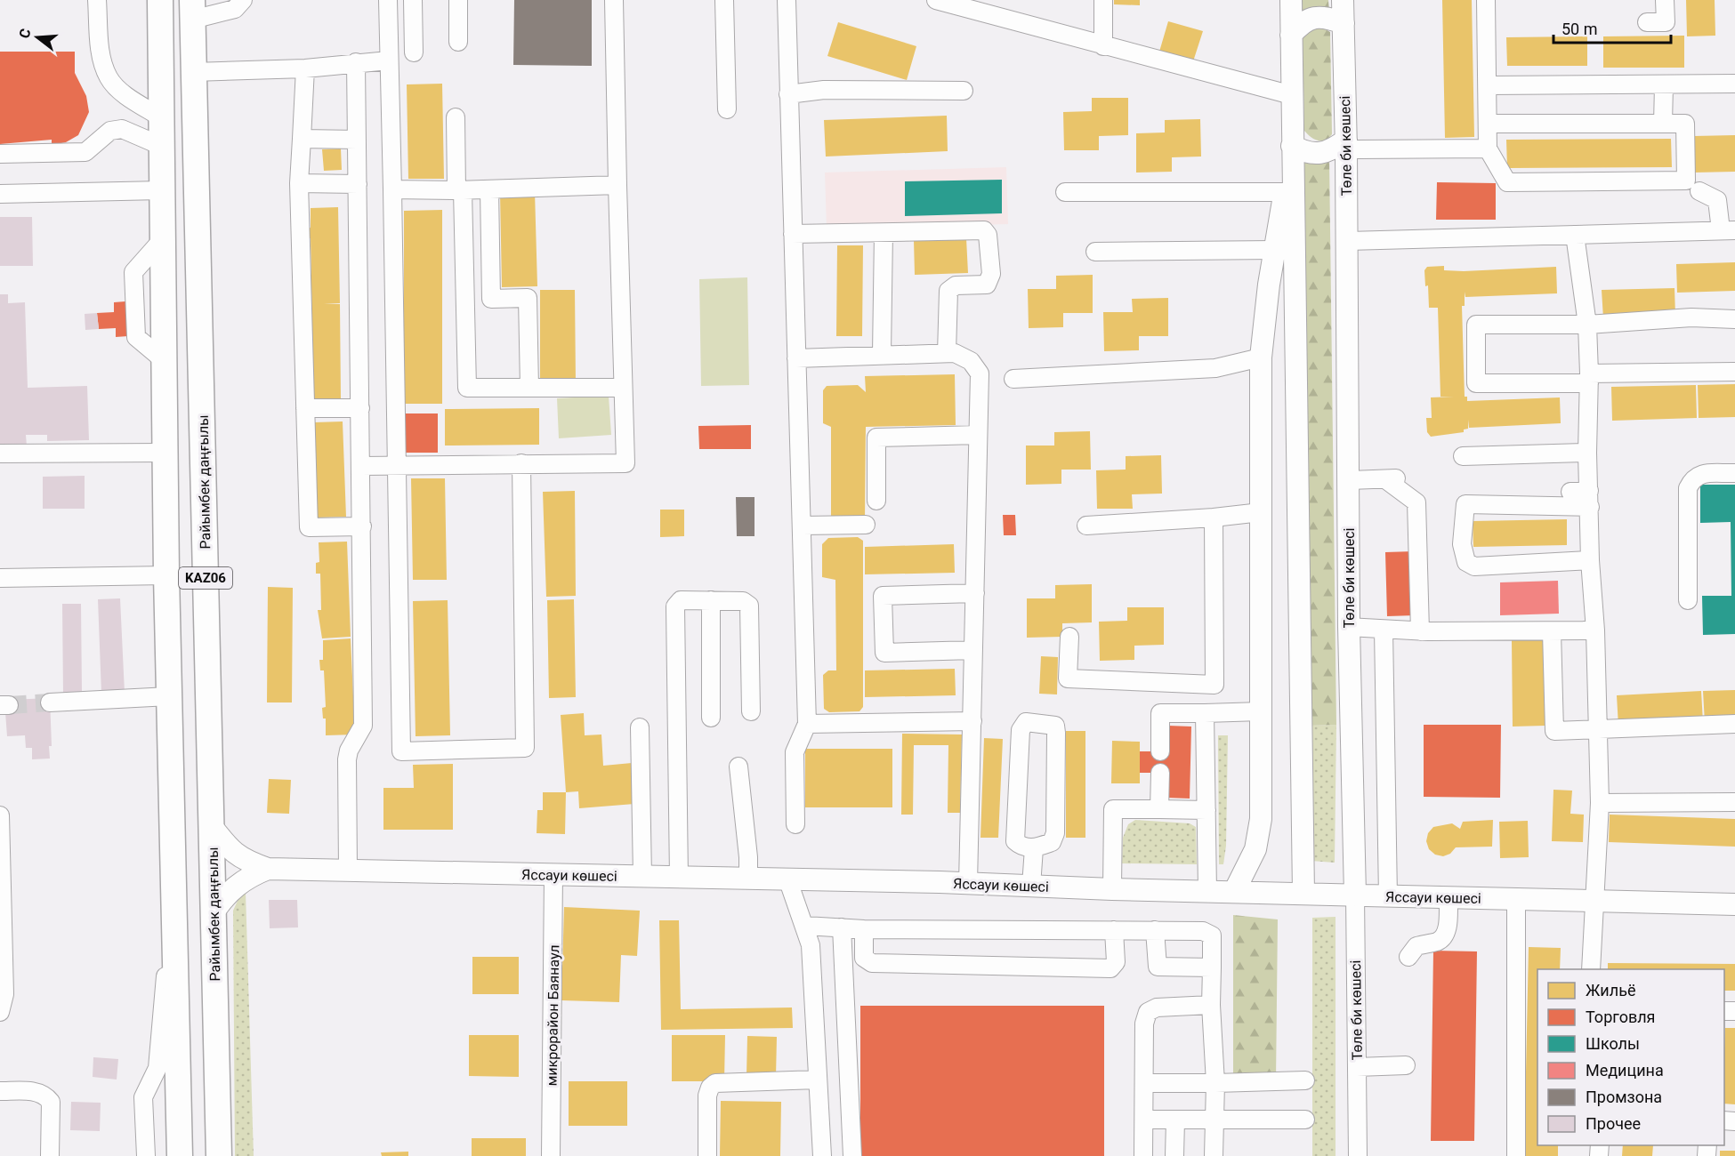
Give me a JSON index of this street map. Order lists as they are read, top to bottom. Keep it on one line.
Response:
{"streets":{"highway":["Райымбек даңғылы","KАZ06"],"main road":["Төле би көшесі","Яссауи көшесі"],"street":["микрорайон Баянаул"]},"crossings":[["Төле би көшесі","Яссауи көшесі"],["Яссауи көшесі","микрорайон Баянаул"]],"legend":["Жильё","Торговля","Школы","Медицина","Промзона","Прочее"],"scale_bar":"50 m","north":"left"}
